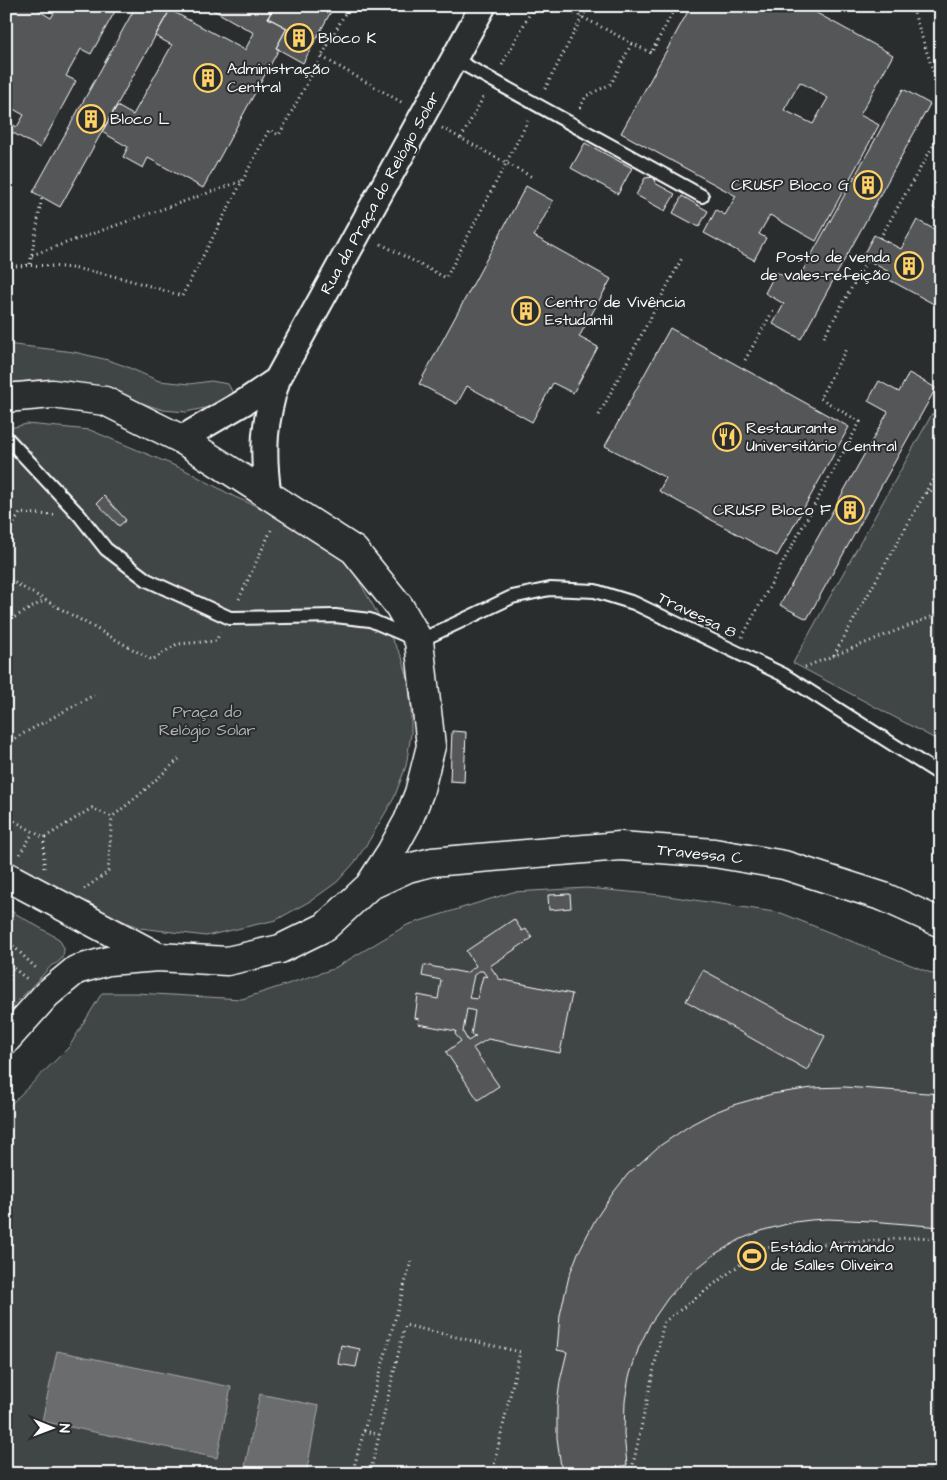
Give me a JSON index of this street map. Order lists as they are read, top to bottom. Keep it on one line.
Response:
{"streets":{"street":["Rua da Praça do Relógio Solar","Travessa C"],"lane":["Travessa 8"]},"parks":["Praça do Relógio Solar"],"places":{"building":["Bloco K","Administração Central","Bloco L","CRUSP Bloco G","Posto de venda de vales-refeição","Centro de Vivência Estudantil","CRUSP Bloco F"],"restaurant":["Restaurante Universitário Central"],"sports":["Estádio Armando de Salles Oliveira"]},"north":"right"}
